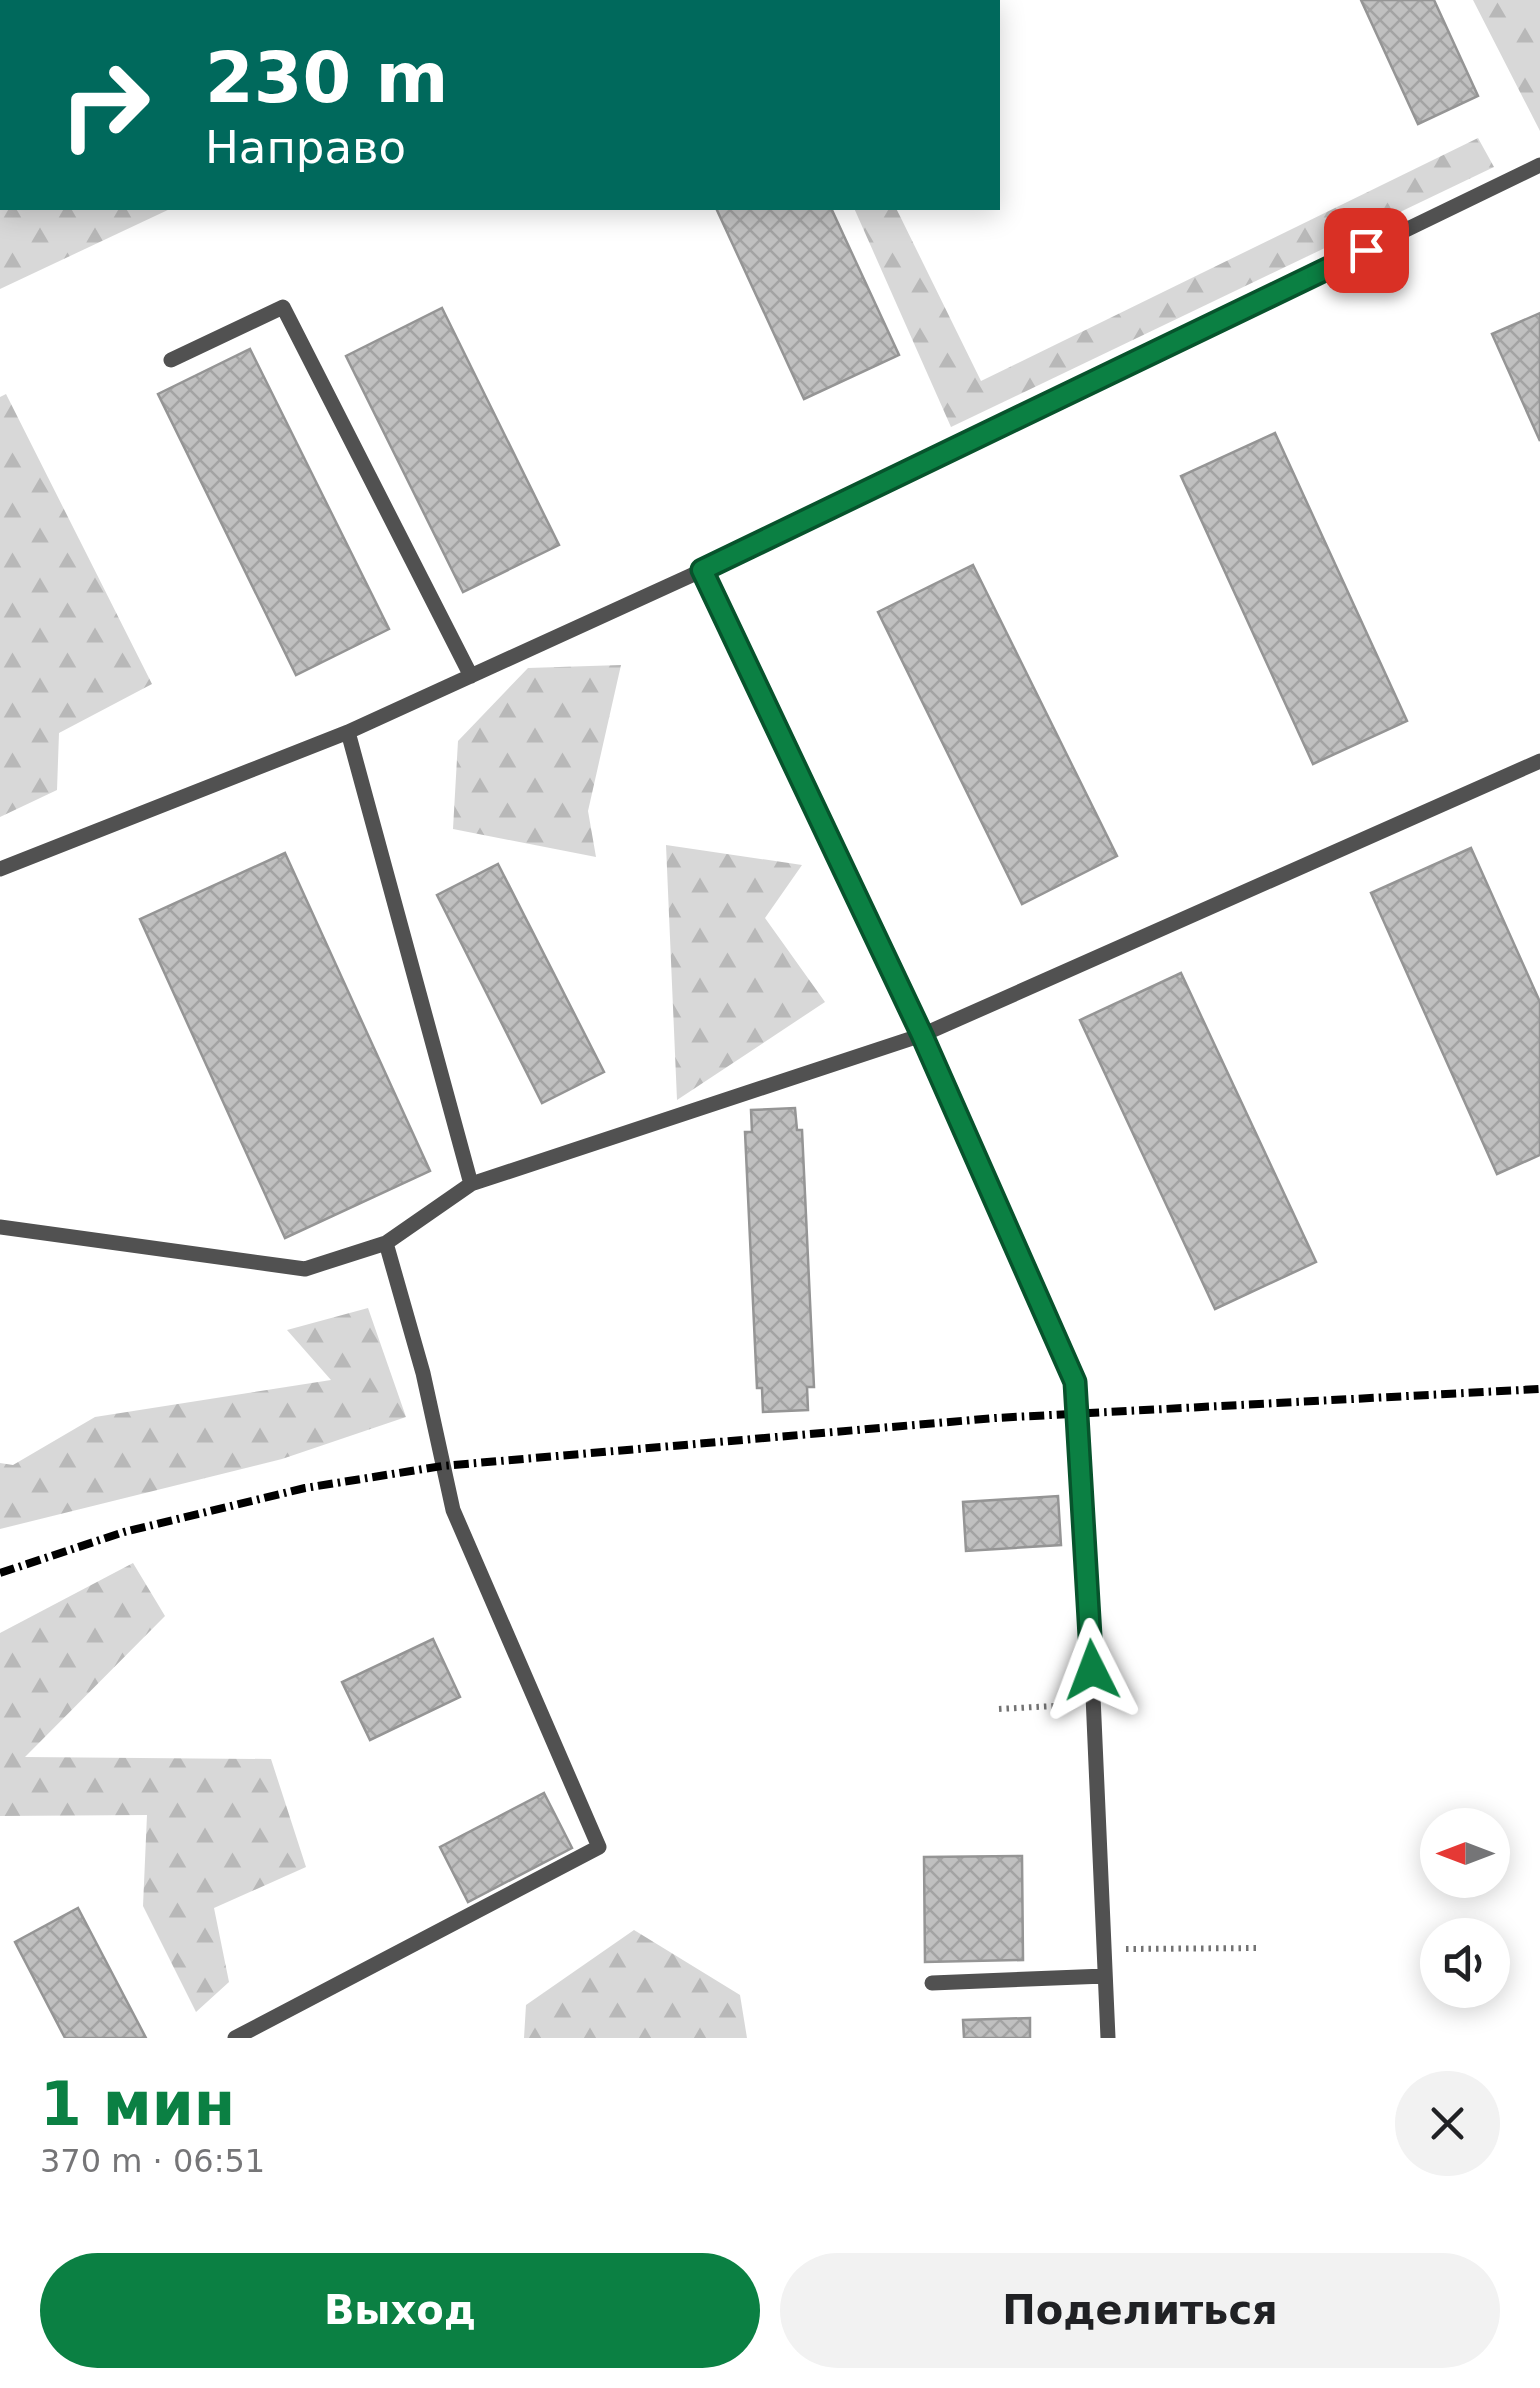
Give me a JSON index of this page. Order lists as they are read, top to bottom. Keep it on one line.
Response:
{"north":"left","page":{"turn":["230 m","Направо"],"heading":["1 мин","370 m · 06:51"],"buttons":["Выход","Поделиться"]}}
